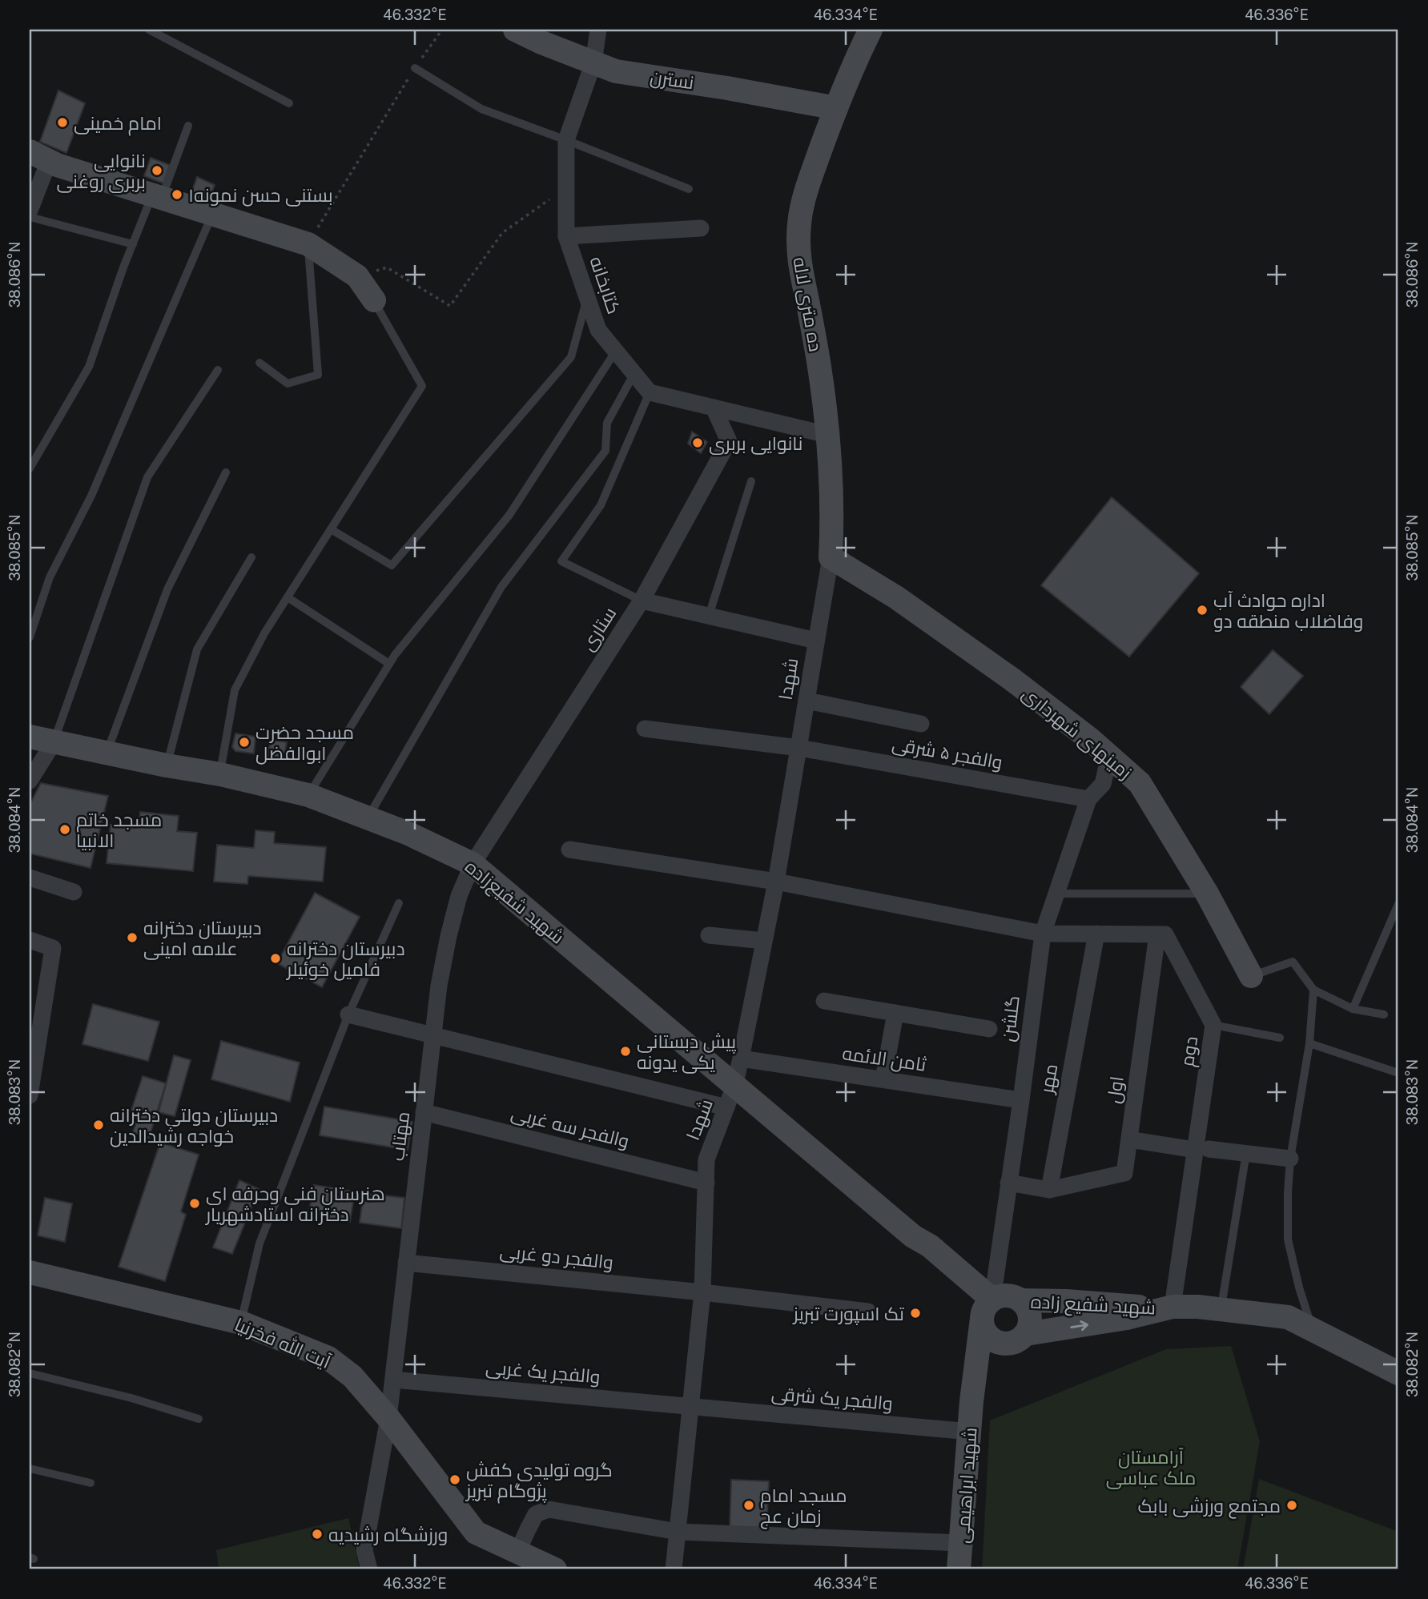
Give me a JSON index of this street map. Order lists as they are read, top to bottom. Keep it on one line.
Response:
{"streets":{"street":["نسترن","کتابخانه","ده متری لاله","ستاری","شهدا","زمینهای شهرداری","والفجر ۵ شرقی","شهید شفیع‌زاده","گلشن","دوم","ثامن الائمه","مهر","اول","والفجر سه غربی","مهتاب","والفجر دو غربی","شهید شفیع زاده","آیت الله فخرنیا","والفجر یک غربی","والفجر یک شرقی","شهید ابراهیمی"]},"crossings":[["نسترن","کتابخانه"],["نسترن","ده متری لاله"],["ده متری لاله","شهدا"],["ده متری لاله","زمینهای شهرداری"],["ستاری","شهید شفیع‌زاده"],["ستاری","مهتاب"],["شهدا","زمینهای شهرداری"],["شهدا","والفجر ۵ شرقی"],["شهدا","شهید شفیع‌زاده"],["شهدا","ثامن الائمه"],["شهدا","والفجر سه غربی"],["شهدا","والفجر دو غربی"],["شهدا","والفجر یک غربی"],["شهدا","والفجر یک شرقی"],["زمینهای شهرداری","گلشن"],["والفجر ۵ شرقی","گلشن"],["شهید شفیع‌زاده","گلشن"],["شهید شفیع‌زاده","مهتاب"],["شهید شفیع‌زاده","شهید شفیع زاده"],["شهید شفیع‌زاده","شهید ابراهیمی"],["گلشن","ثامن الائمه"],["گلشن","شهید شفیع زاده"],["گلشن","شهید ابراهیمی"],["دوم","اول"],["دوم","شهید شفیع زاده"],["مهر","اول"],["والفجر سه غربی","مهتاب"],["مهتاب","والفجر دو غربی"],["مهتاب","آیت الله فخرنیا"],["مهتاب","والفجر یک غربی"],["شهید شفیع زاده","شهید ابراهیمی"],["والفجر یک غربی","والفجر یک شرقی"],["والفجر یک شرقی","شهید ابراهیمی"]],"parks":["آرامستان ملک عباسی"],"places":["امام خمینی","نانوایی بربری روغنی","بستنی حسن نمونه۱","نانوایی بربری","اداره حوادث آب وفاضلاب منطقه دو","مسجد حضرت ابوالفضل","مسجد خاتم الانبیا","دبیرستان دخترانه علامه امینی","دبیرستان دخترانه فامیل خوئیلر","پیش دبستانی یکی یدونه","دبیرستان دولتی دخترانه خواجه رشیدالدین","هنرستان فنی وحرفه ای دخترانه استادشهریار","تک اسپورت تبریز","گروه تولیدی کفش پژوگام تبریز","مسجد امام زمان عج","مجتمع ورزشی بابک","ورزشگاه رشیدیه"],"coordinates":["46.332°E","46.334°E","46.336°E","38.086°N","38.085°N","38.084°N","38.083°N","38.082°N"]}
